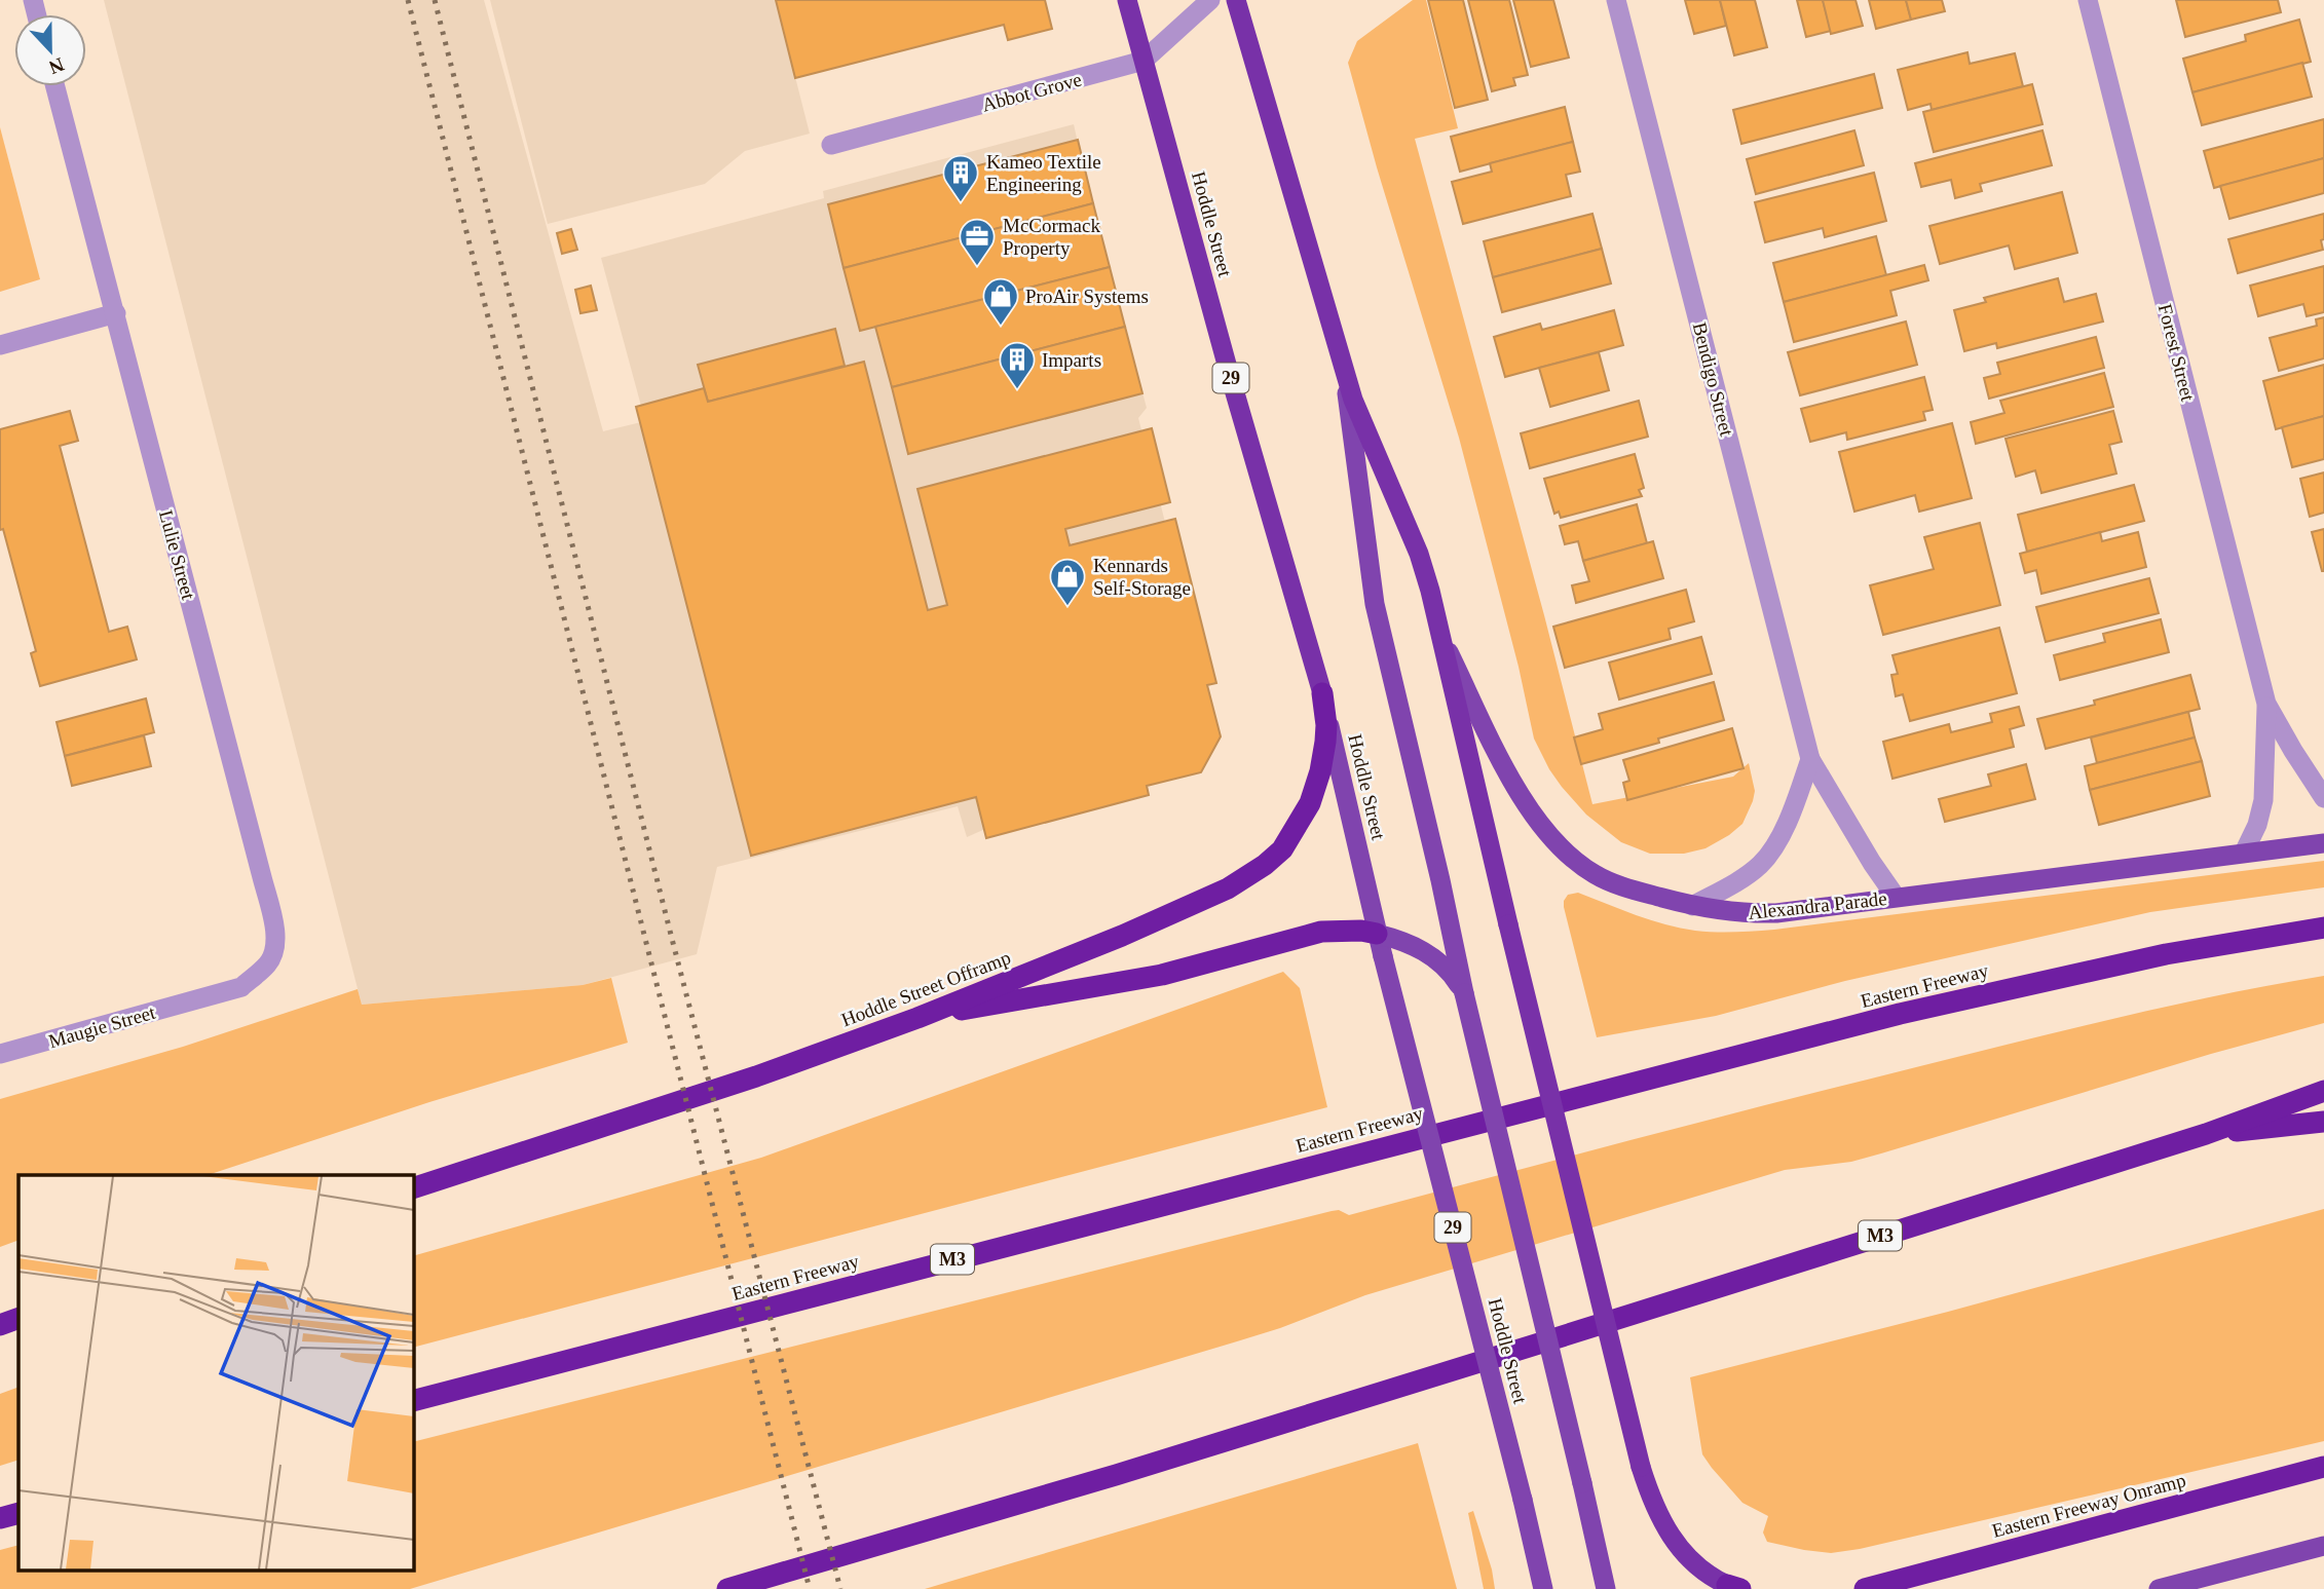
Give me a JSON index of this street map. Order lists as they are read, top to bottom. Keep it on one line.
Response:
{"streets":{"highway":["Hoddle Street","29","Eastern Freeway","Hoddle Street Offramp","M3","Eastern Freeway Onramp"],"main road":["Alexandra Parade"],"street":["Abbot Grove","Forest Street","Bendigo Street","Lulie Street","Maugie Street"]},"crossings":[["Abbot Grove","Hoddle Street"],["Hoddle Street","Alexandra Parade"],["Hoddle Street","Hoddle Street Offramp"],["Forest Street","Alexandra Parade"],["Bendigo Street","Alexandra Parade"],["Lulie Street","Maugie Street"]],"places":{"building":["Kameo Textile Engineering","Imparts"],"office":["McCormack Property"],"shop":["ProAir Systems","Kennards Self-Storage"]},"north":"bottom"}
